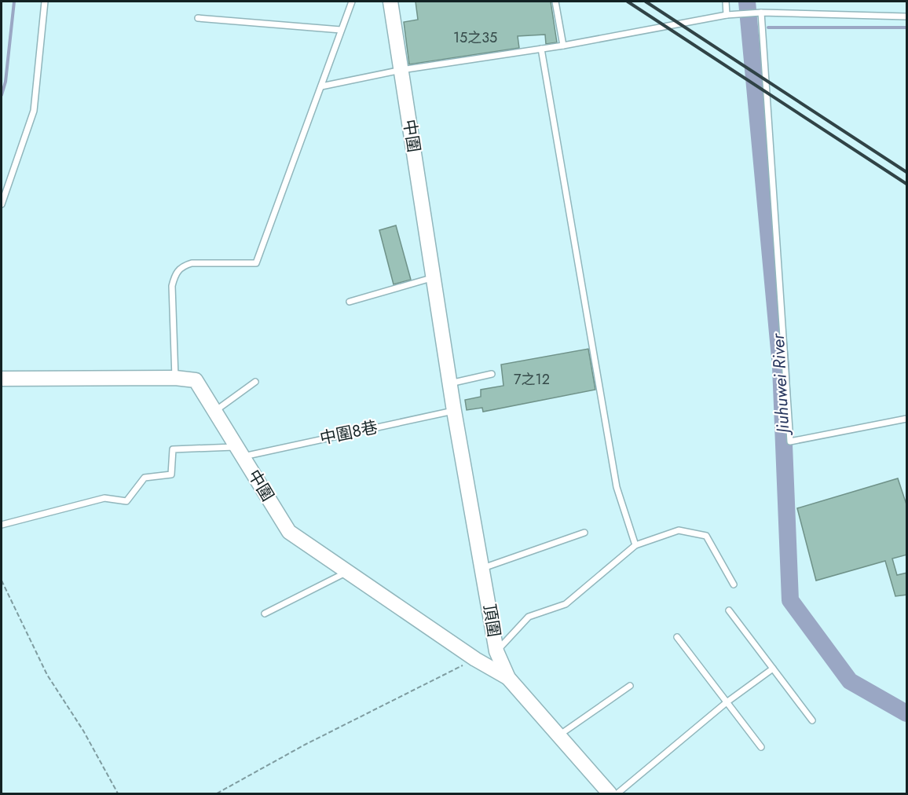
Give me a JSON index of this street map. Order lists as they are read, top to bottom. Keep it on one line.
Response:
{"streets":{"street":["中圍","頂圍"],"lane":["中圍8巷"]},"crossings":[["中圍","中圍8巷"],["中圍","頂圍"],["中圍8巷","頂圍"]],"water":["Jiuhuwei River"],"house_numbers":["15之35","7之12"]}
